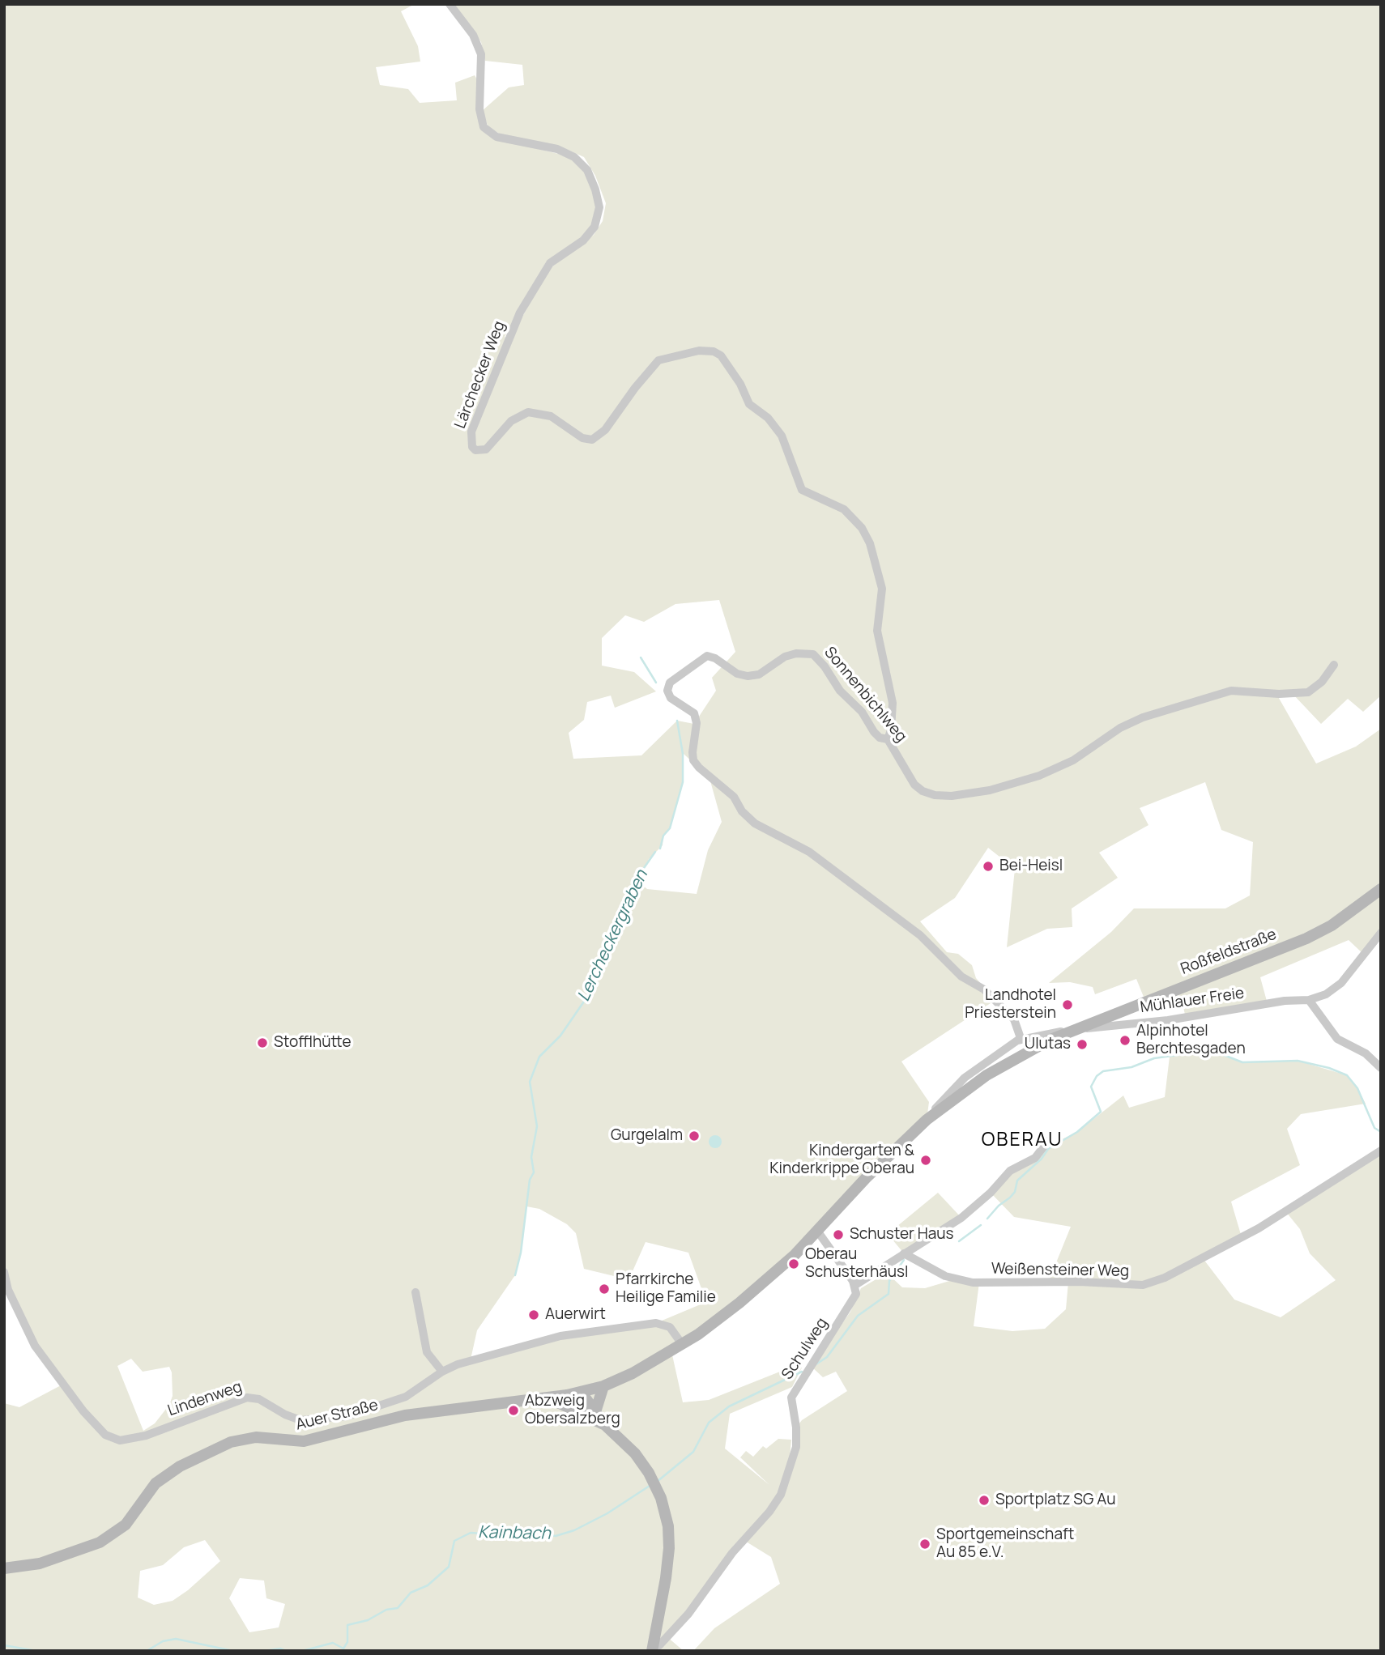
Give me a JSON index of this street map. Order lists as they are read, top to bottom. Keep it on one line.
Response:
{"streets":{"main road":["Roßfeldstraße","Auer Straße"],"street":["Lärchecker Weg","Sonnenbichlweg","Mühlauer Freie","Weißensteiner Weg","Schulweg","Lindenweg"]},"crossings":[["Lärchecker Weg","Sonnenbichlweg"],["Sonnenbichlweg","Roßfeldstraße"],["Roßfeldstraße","Mühlauer Freie"],["Roßfeldstraße","Lindenweg"],["Roßfeldstraße","Auer Straße"]],"districts":["OBERAU"],"water":["Lercheckergraben","Kainbach"],"places":["Bei-Heisl","Landhotel Priesterstein","Alpinhotel Berchtesgaden","Stofflhütte","Ulutas","Gurgelalm","Kindergarten & Kinderkrippe Oberau","Schuster Haus","Oberau Schusterhäusl","Pfarrkirche Heilige Familie","Auerwirt","Abzweig Obersalzberg","Sportplatz SG Au","Sportgemeinschaft Au 85 e.V."]}
